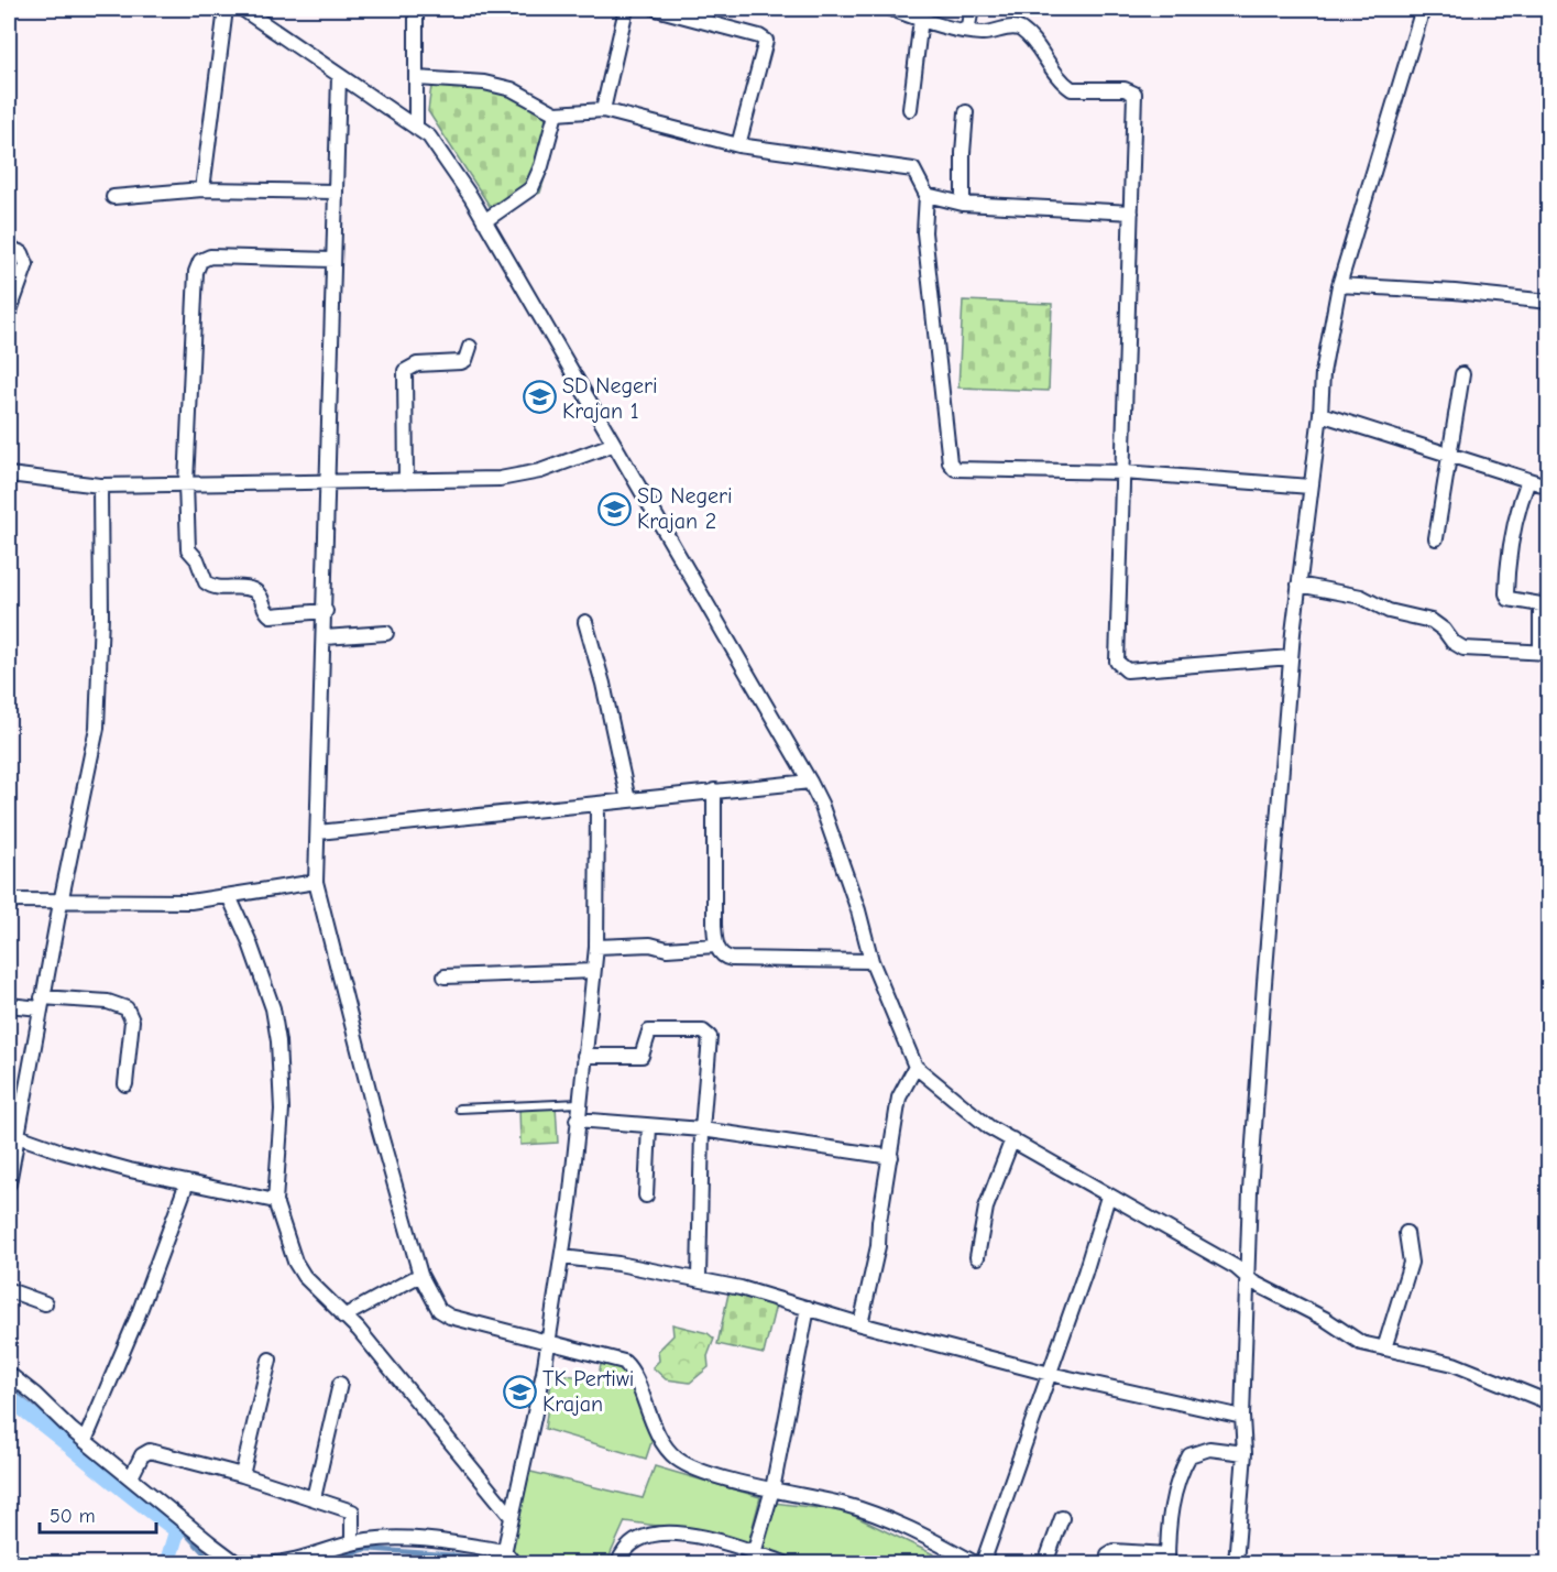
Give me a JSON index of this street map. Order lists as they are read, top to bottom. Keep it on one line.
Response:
{"places":{"school or university":["SD Negeri Krajan 1","SD Negeri Krajan 2","TK Pertiwi Krajan"]},"scale_bar":"50 m"}
